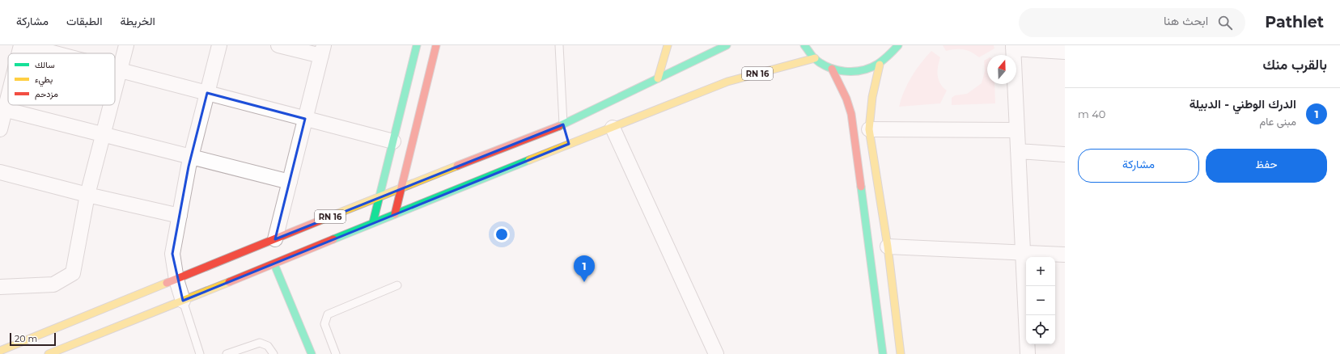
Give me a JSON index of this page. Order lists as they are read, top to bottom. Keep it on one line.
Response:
{"streets":{"main road":["RN 16"]},"legend":["سالك","بطيء","مزدحم"],"scale_bar":"20 m","north":"top","page":{"header":"Pathlet","search":"ابحث هنا","nav":["الخريطة","الطبقات","مشاركة"],"heading":"بالقرب منك","list":[{"mark":"1","name":"الدرك الوطني - الدبيلة","note":"مبنى عام","value":"40 m"}],"buttons":["حفظ","مشاركة"],"pins":"1","map_buttons":["+","−"],"scale":"20 m"}}
